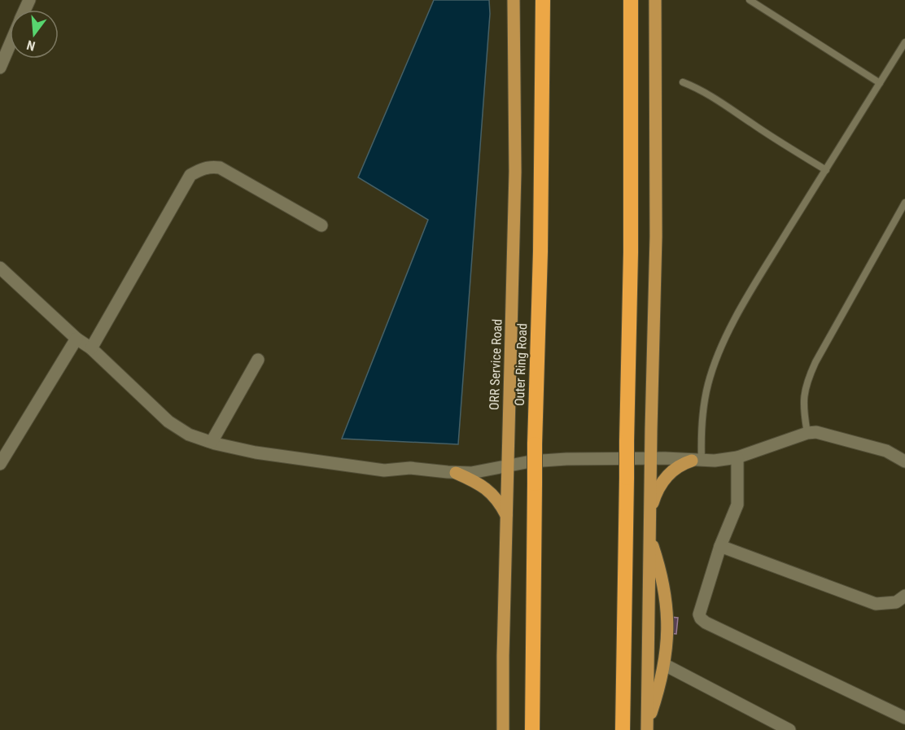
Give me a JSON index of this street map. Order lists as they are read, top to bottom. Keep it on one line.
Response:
{"streets":{"highway":["Outer Ring Road"],"main road":["ORR Service Road"]},"north":"bottom"}
